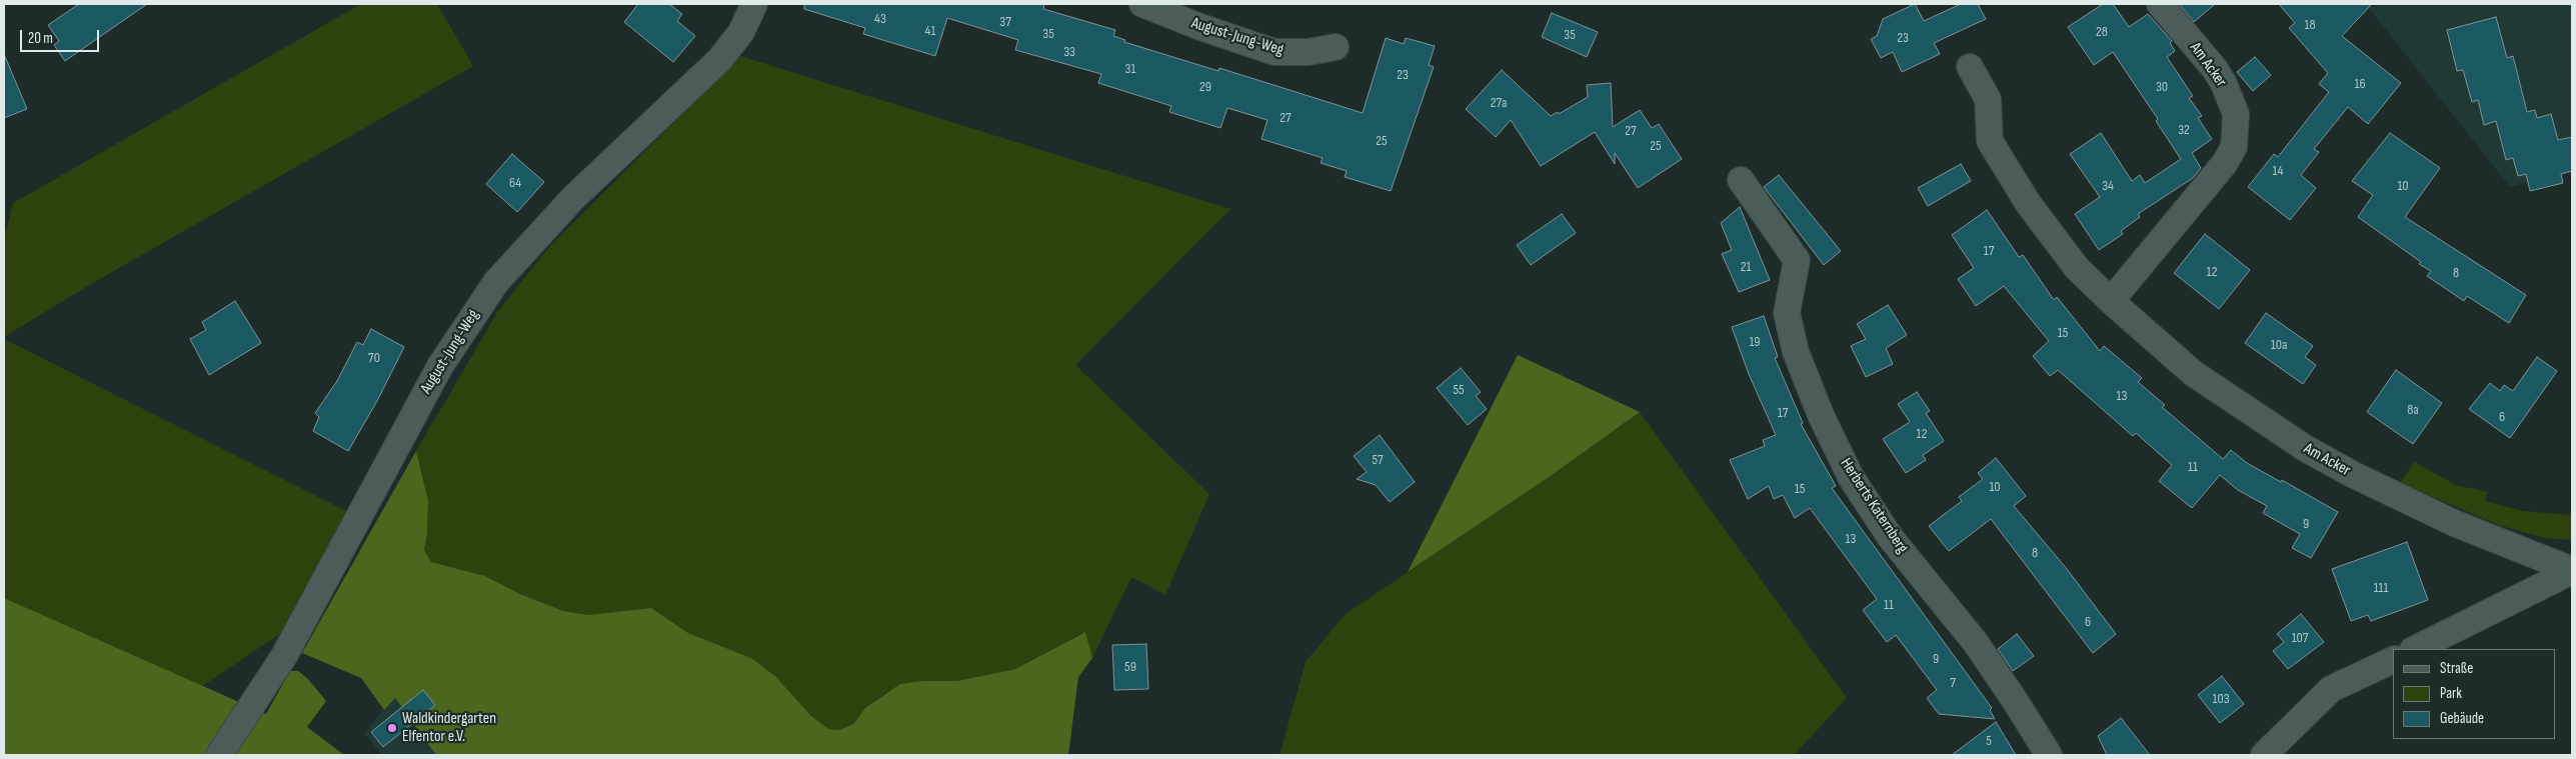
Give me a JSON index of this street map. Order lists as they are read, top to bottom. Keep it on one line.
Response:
{"streets":{"street":["August-Jung-Weg","Am Acker","Herberts Katernberg"]},"places":["Waldkindergarten Elfentor e.V."],"house_numbers":["43","37","18","41","28","35","35","23","33","31","23","16","29","30","27a","27","32","27","25","25","14","64","34","10","17","21","12","8","15","19","10a","70","55","13","8a","17","6","12","57","11","10","15","9","13","8","111","11","6","107","9","59","7","103","5"],"legend":["Straße","Park","Gebäude"],"scale_bar":"20 m"}
